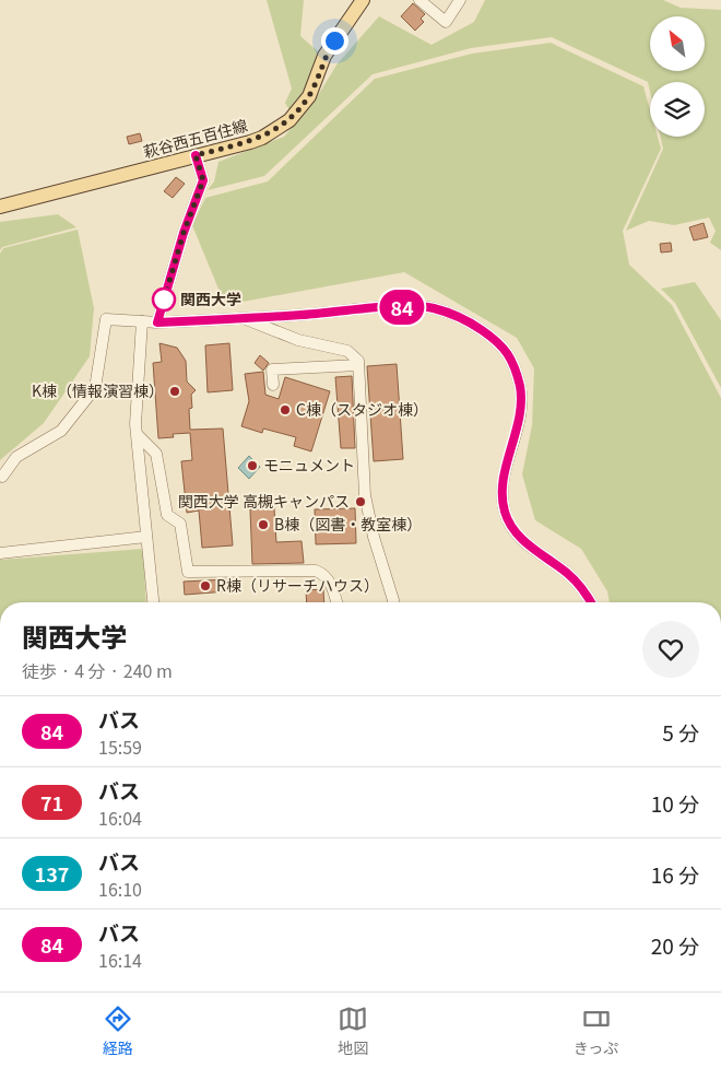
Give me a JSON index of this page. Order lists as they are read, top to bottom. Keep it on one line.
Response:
{"streets":{"main road":["萩谷西五百住線"]},"places":["関西大学","K棟（情報演習棟）","C棟（スタジオ棟）","モニュメント","関西大学 高槻キャンパス","B棟（図書・教室棟）","R棟（リサーチハウス）"],"lines":["bus line 84"],"north":"top left","page":{"on_map":"84","heading":["関西大学","徒歩 · 4 分 · 240 m"],"list":[{"mark":"84","name":"バス","note":"15:59","value":"5 分"},{"mark":"71","name":"バス","note":"16:04","value":"10 分"},{"mark":"137","name":"バス","note":"16:10","value":"16 分"},{"mark":"84","name":"バス","note":"16:14","value":"20 分"}],"tabs":["経路","地図","きっぷ"]}}
